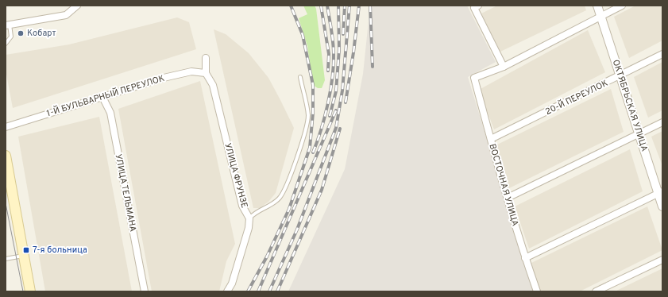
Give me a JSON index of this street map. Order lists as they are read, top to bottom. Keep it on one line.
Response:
{"streets":{"street":["1-Й БУЛЬВАРНЫЙ ПЕРЕУЛОК","20-Й ПЕРЕУЛОК","ОКТЯБРЬСКАЯ УЛИЦА","УЛИЦА ФРУНЗЕ","ВОСТОЧНАЯ УЛИЦА","УЛИЦА ТЕЛЬМАНА"]},"crossings":[["1-Й БУЛЬВАРНЫЙ ПЕРЕУЛОК","УЛИЦА ФРУНЗЕ"],["1-Й БУЛЬВАРНЫЙ ПЕРЕУЛОК","УЛИЦА ТЕЛЬМАНА"],["20-Й ПЕРЕУЛОК","ОКТЯБРЬСКАЯ УЛИЦА"],["20-Й ПЕРЕУЛОК","ВОСТОЧНАЯ УЛИЦА"]],"places":{"other":["Кобарт"],"transit":["7-я больница"]}}
